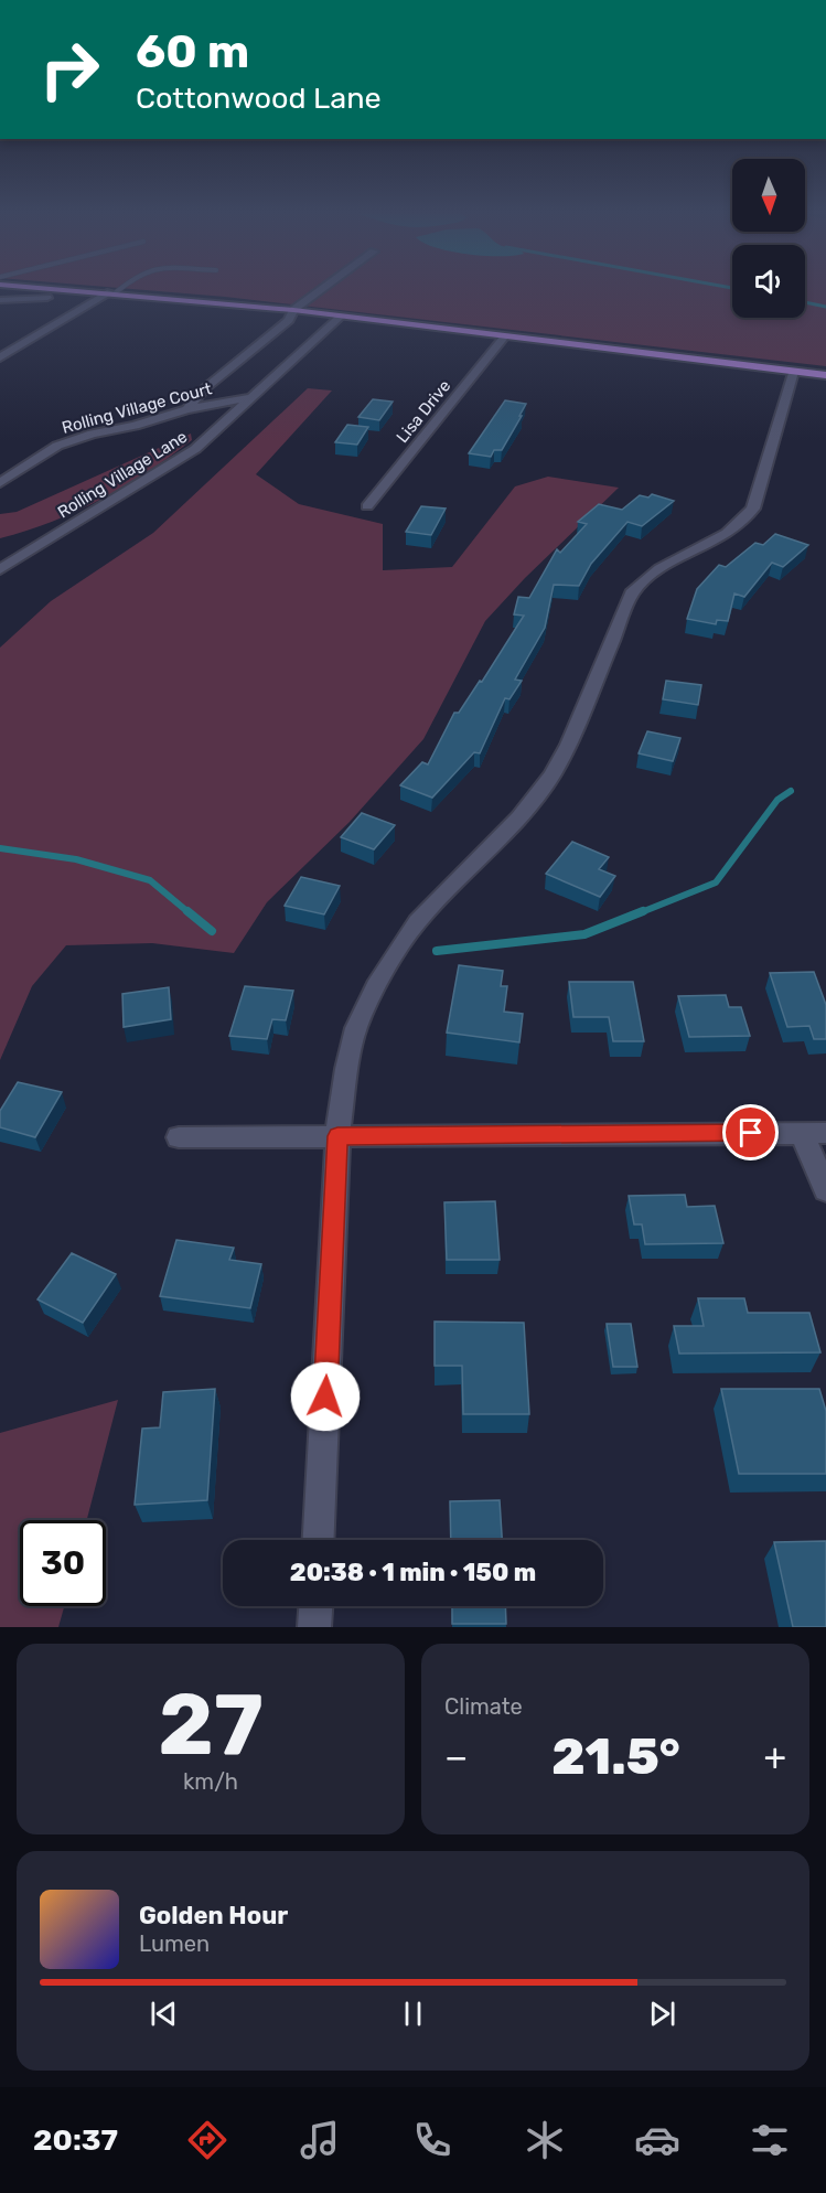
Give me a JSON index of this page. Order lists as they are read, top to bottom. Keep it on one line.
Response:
{"streets":{"street":["Rolling Village Court","Lisa Drive","Rolling Village Lane"]},"crossings":[["Rolling Village Court","Rolling Village Lane"]],"north":"bottom","page":{"turn":["60 m","Cottonwood Lane"],"limit":"30","trip":"20:38 · 1 min · 150 m","tile":[["27","km/h"],"Climate"],"heat":["−","21.5°","+"],"song":["Golden Hour","Lumen"],"tabs":"20:37"}}
